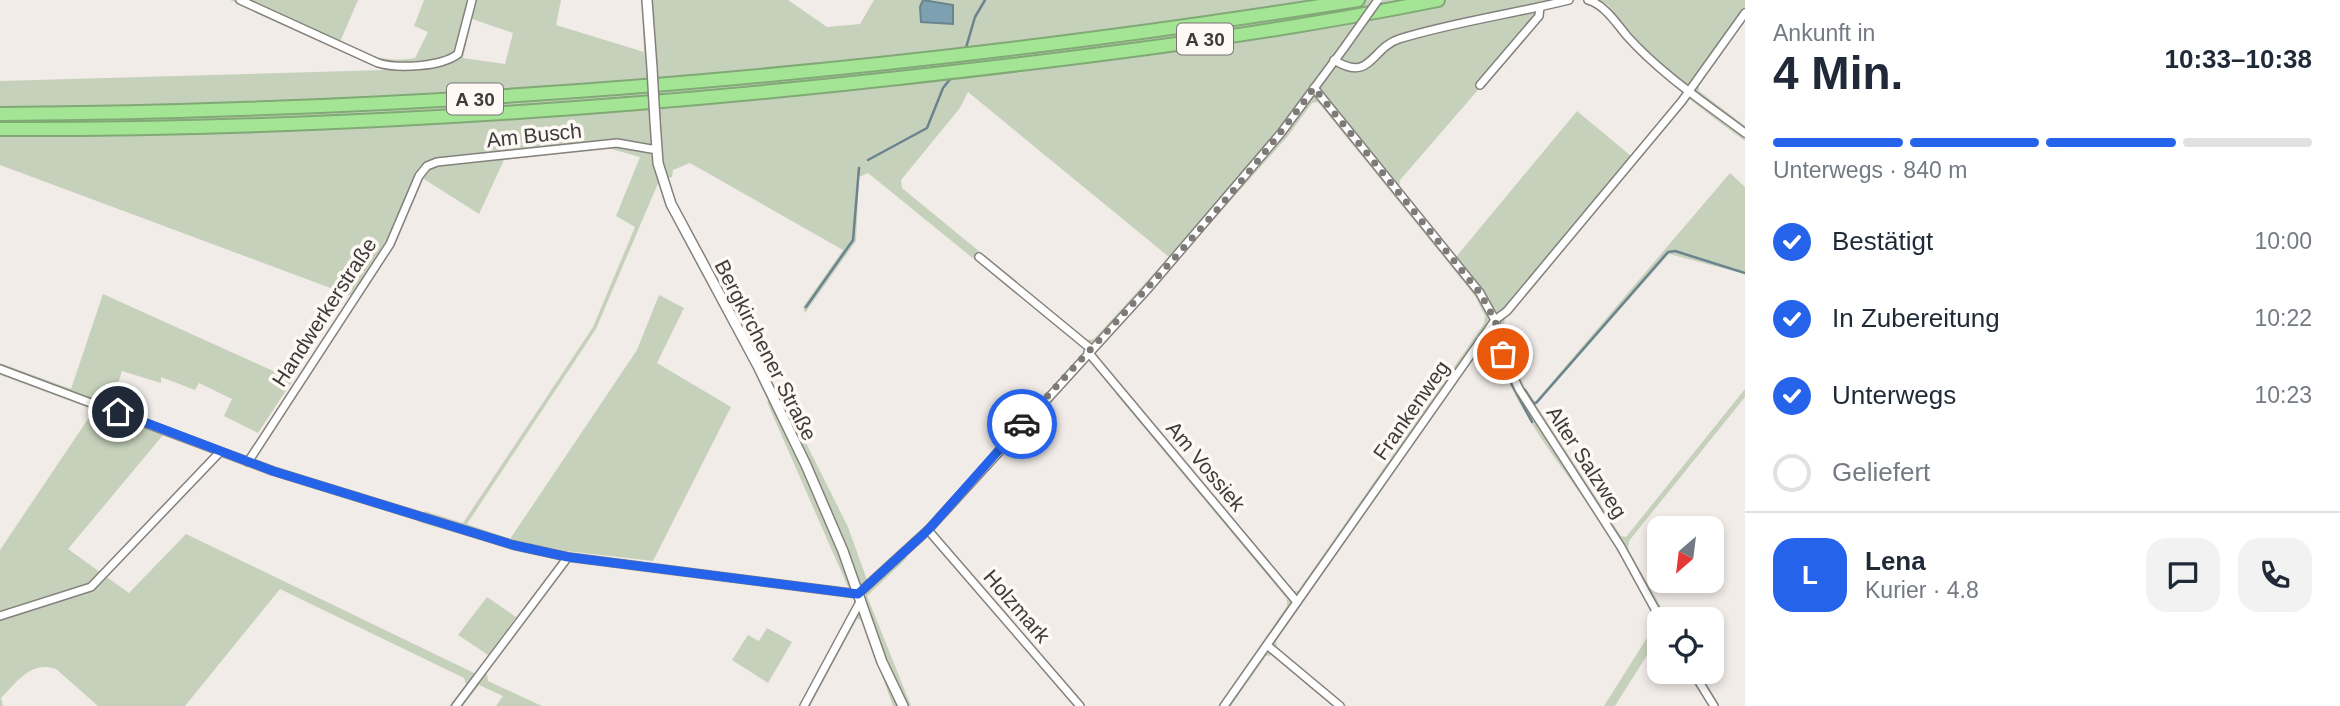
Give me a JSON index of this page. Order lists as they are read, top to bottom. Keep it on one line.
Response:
{"streets":{"highway":["A 30"],"street":["Am Busch","Handwerkerstraße","Bergkirchener Straße","Frankenweg","Alter Salzweg","Am Vossiek","Holzmark"]},"crossings":[["Am Busch","Handwerkerstraße"],["Am Busch","Bergkirchener Straße"],["Frankenweg","Alter Salzweg"],["Frankenweg","Am Vossiek"]],"north":"bottom left","page":{"heading":["4 Min.","Ankunft in","10:33–10:38"],"panel":["Lena","Kurier · 4.8"],"bar":"Unterwegs · 840 m","list":[["Bestätigt","10:00"],["In Zubereitung","10:22"],["Unterwegs","10:23"],"Geliefert"],"round":"L"}}
